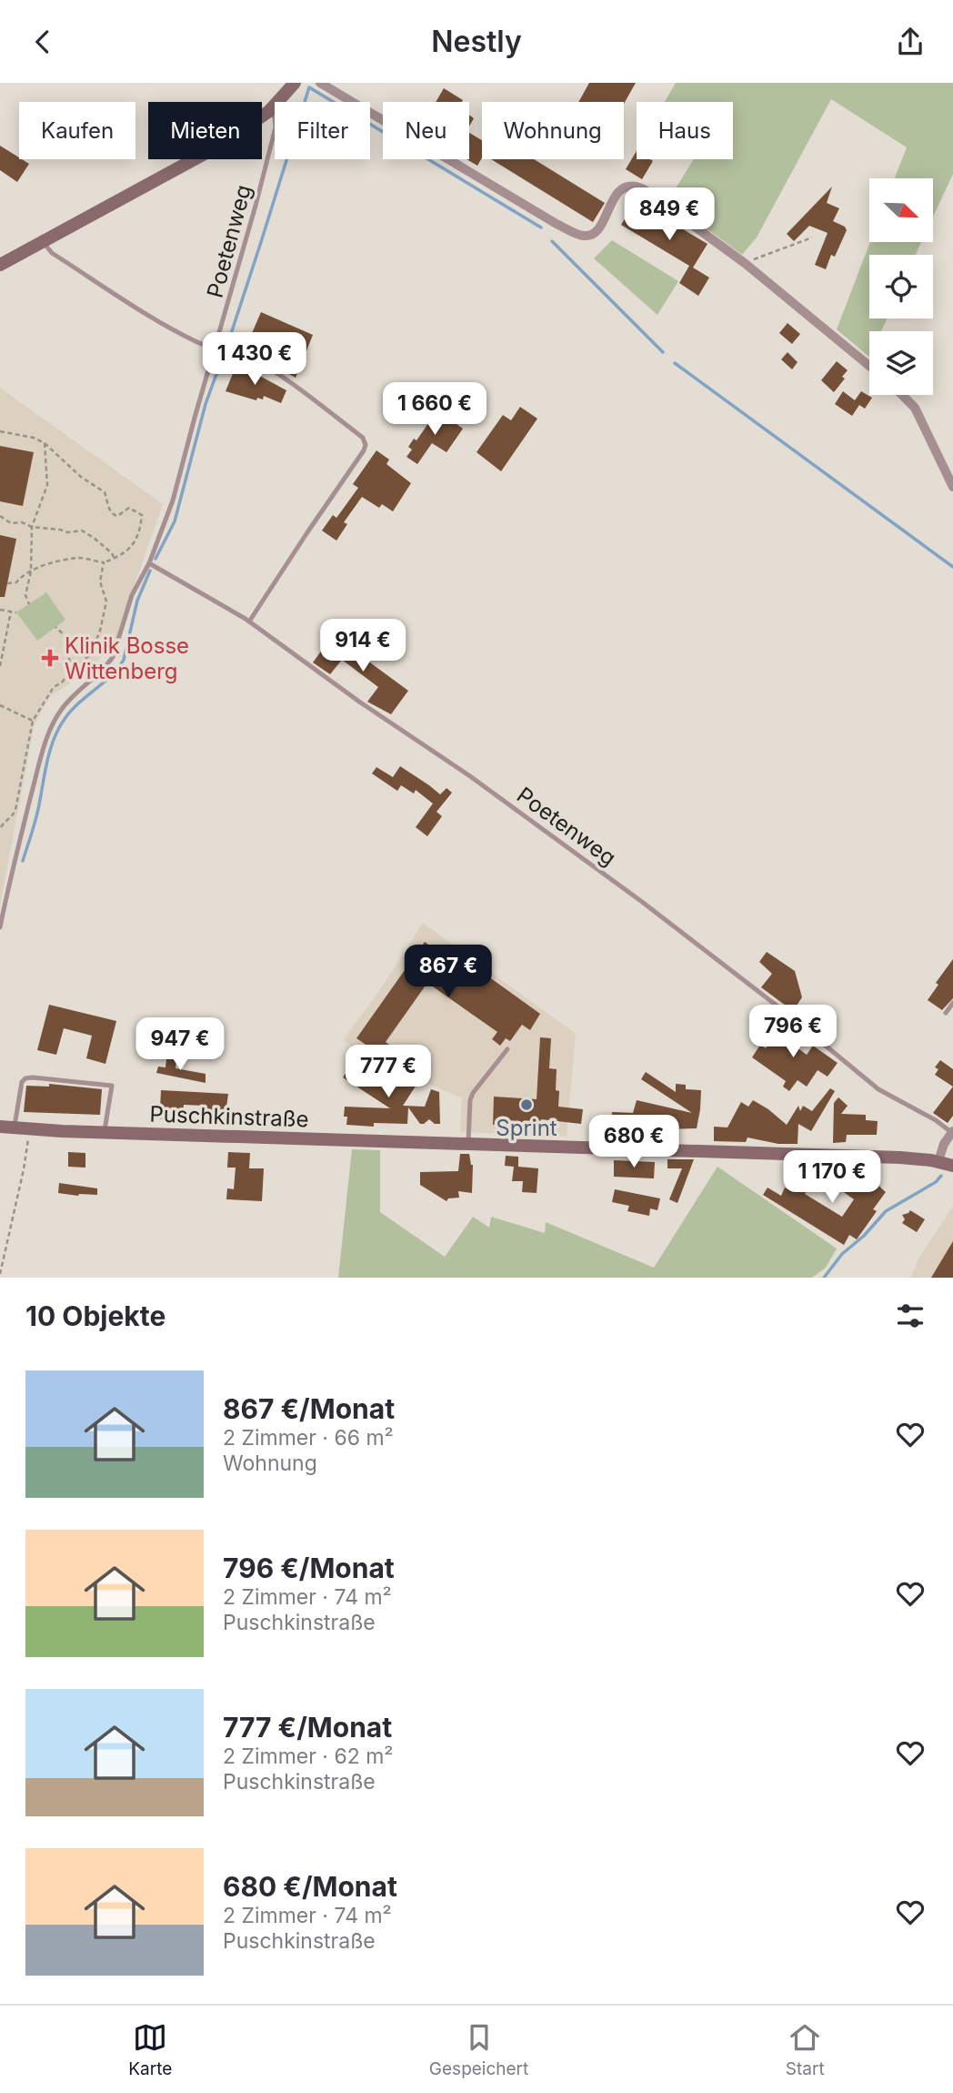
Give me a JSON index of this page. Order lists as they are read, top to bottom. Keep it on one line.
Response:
{"streets":{"main road":["Puschkinstraße"],"lane":["Poetenweg"]},"places":{"health":["Klinik Bosse Wittenberg"],"other":["Sprint"]},"north":"bottom right","page":{"header":"Nestly","chip":["Kaufen","Mieten","Filter","Neu","Wohnung","Haus"],"price":["849 €","1 430 €","1 660 €","914 €","867 €","796 €","947 €","777 €","680 €","1 170 €"],"heading":"10 Objekte","list":[{"name":"867 €/Monat","note":"2 Zimmer · 66 m² · Wohnung"},{"name":"796 €/Monat","note":"2 Zimmer · 74 m² · Puschkinstraße"},{"name":"777 €/Monat","note":"2 Zimmer · 62 m² · Puschkinstraße"},{"name":"680 €/Monat","note":"2 Zimmer · 74 m² · Puschkinstraße"}],"tabs":["Karte","Gespeichert","Start"]}}
